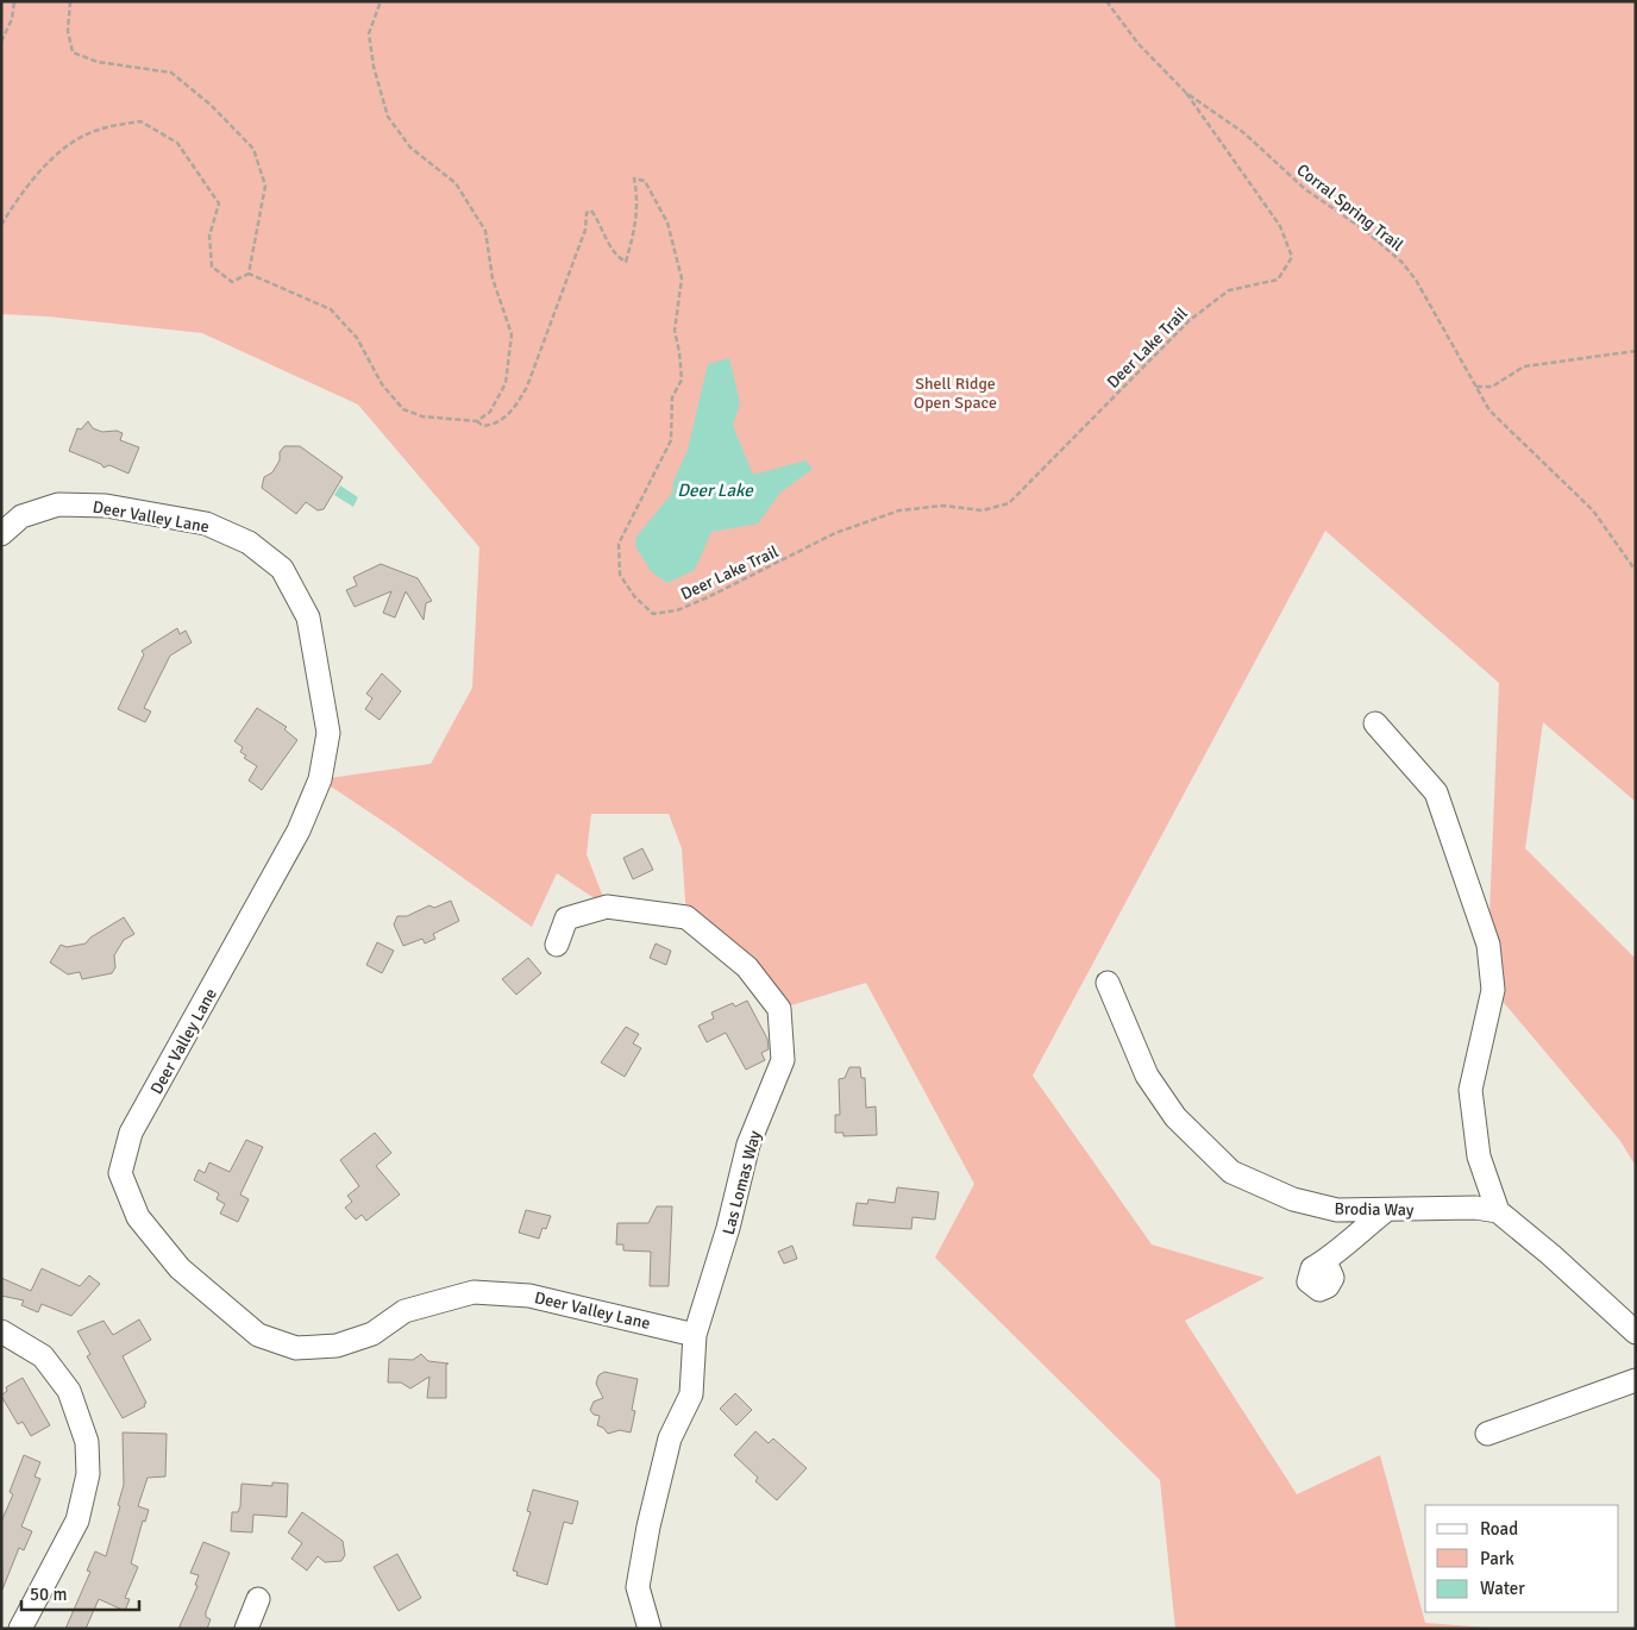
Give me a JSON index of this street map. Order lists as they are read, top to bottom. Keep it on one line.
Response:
{"streets":{"street":["Deer Valley Lane","Las Lomas Way","Brodia Way"],"path":["Corral Spring Trail","Deer Lake Trail"]},"crossings":[["Corral Spring Trail","Deer Lake Trail"],["Deer Valley Lane","Las Lomas Way"]],"water":["Deer Lake"],"parks":["Shell Ridge Open Space"],"legend":["Road","Park","Water"],"scale_bar":"50 m"}
